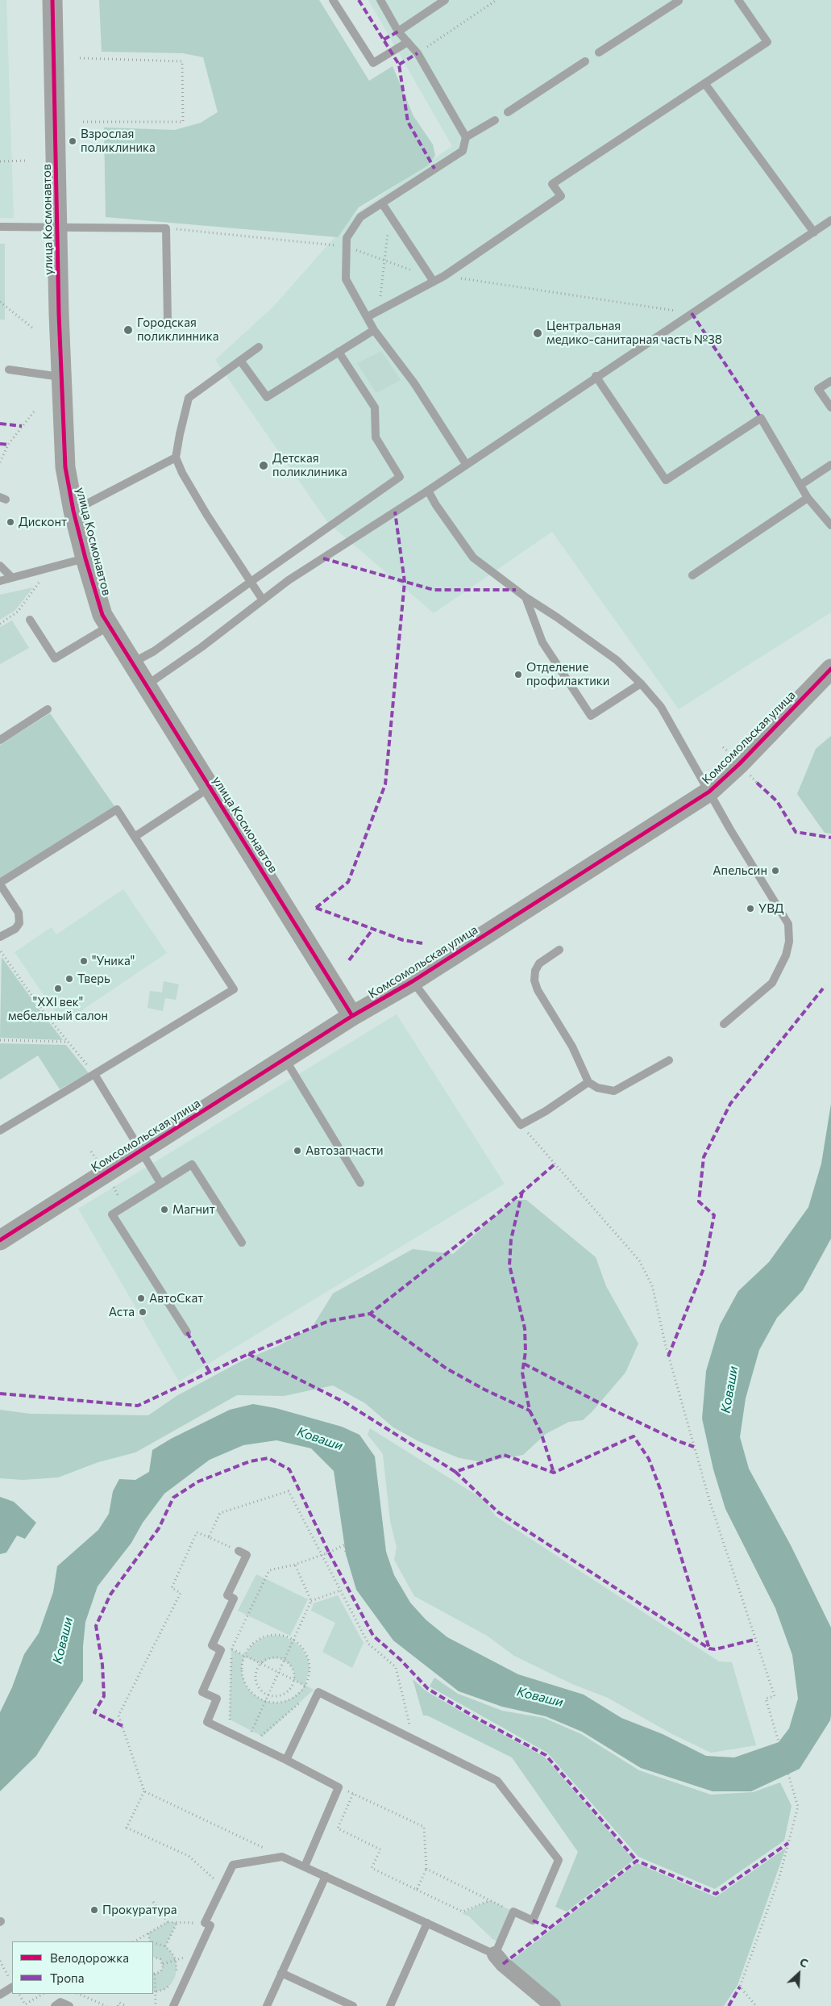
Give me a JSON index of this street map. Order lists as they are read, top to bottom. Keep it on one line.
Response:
{"streets":{"street":["улица Космонавтов","Комсомольская улица"]},"crossings":[["улица Космонавтов","Комсомольская улица"]],"water":["Коваши"],"places":["Взрослая поликлиника","Городская поликлинника","Центральная медико-санитарная часть №38","Детская поликлиника","Дисконт","Отделение профилактики","Апельсин","УВД","\"Уника\"","Тверь","\"XXI век\" мебельный салон","Автозапчасти","Магнит","АвтоСкат","Аста","Прокуратура"],"legend":["Велодорожка","Тропа"],"north":"top right"}
